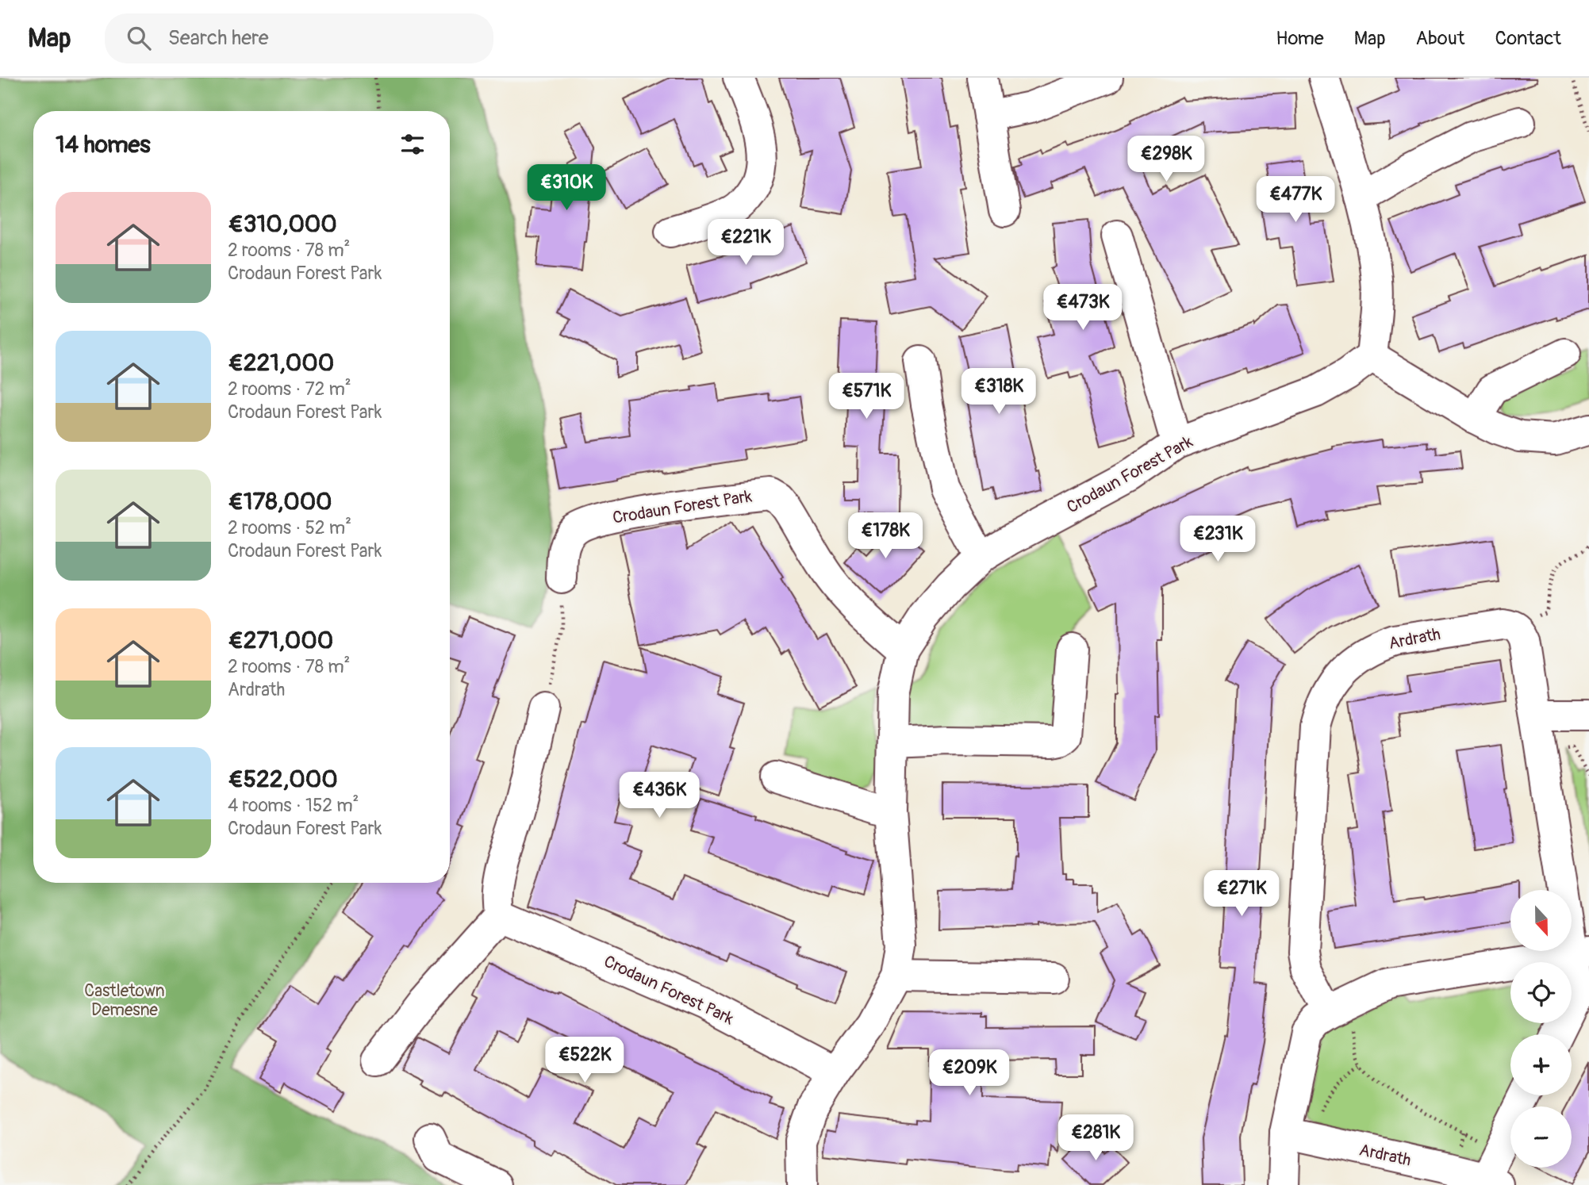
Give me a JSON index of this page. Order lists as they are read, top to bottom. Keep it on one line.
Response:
{"streets":{"street":["Crodaun Forest Park","Ardrath"]},"parks":["Castletown Demesne"],"north":"bottom","page":{"header":"Map","search":"Search here","nav":["Home","Map","About","Contact"],"heading":"14 homes","price":["€298K","€310K","€477K","€221K","€473K","€318K","€571K","€178K","€231K","€436K","€271K","€522K","€209K","€281K"],"list":[{"name":"€310,000","note":"2 rooms · 78 m² · Crodaun Forest Park"},{"name":"€221,000","note":"2 rooms · 72 m² · Crodaun Forest Park"},{"name":"€178,000","note":"2 rooms · 52 m² · Crodaun Forest Park"},{"name":"€271,000","note":"2 rooms · 78 m² · Ardrath"},{"name":"€522,000","note":"4 rooms · 152 m² · Crodaun Forest Park"}],"map_buttons":["+","−"]}}
